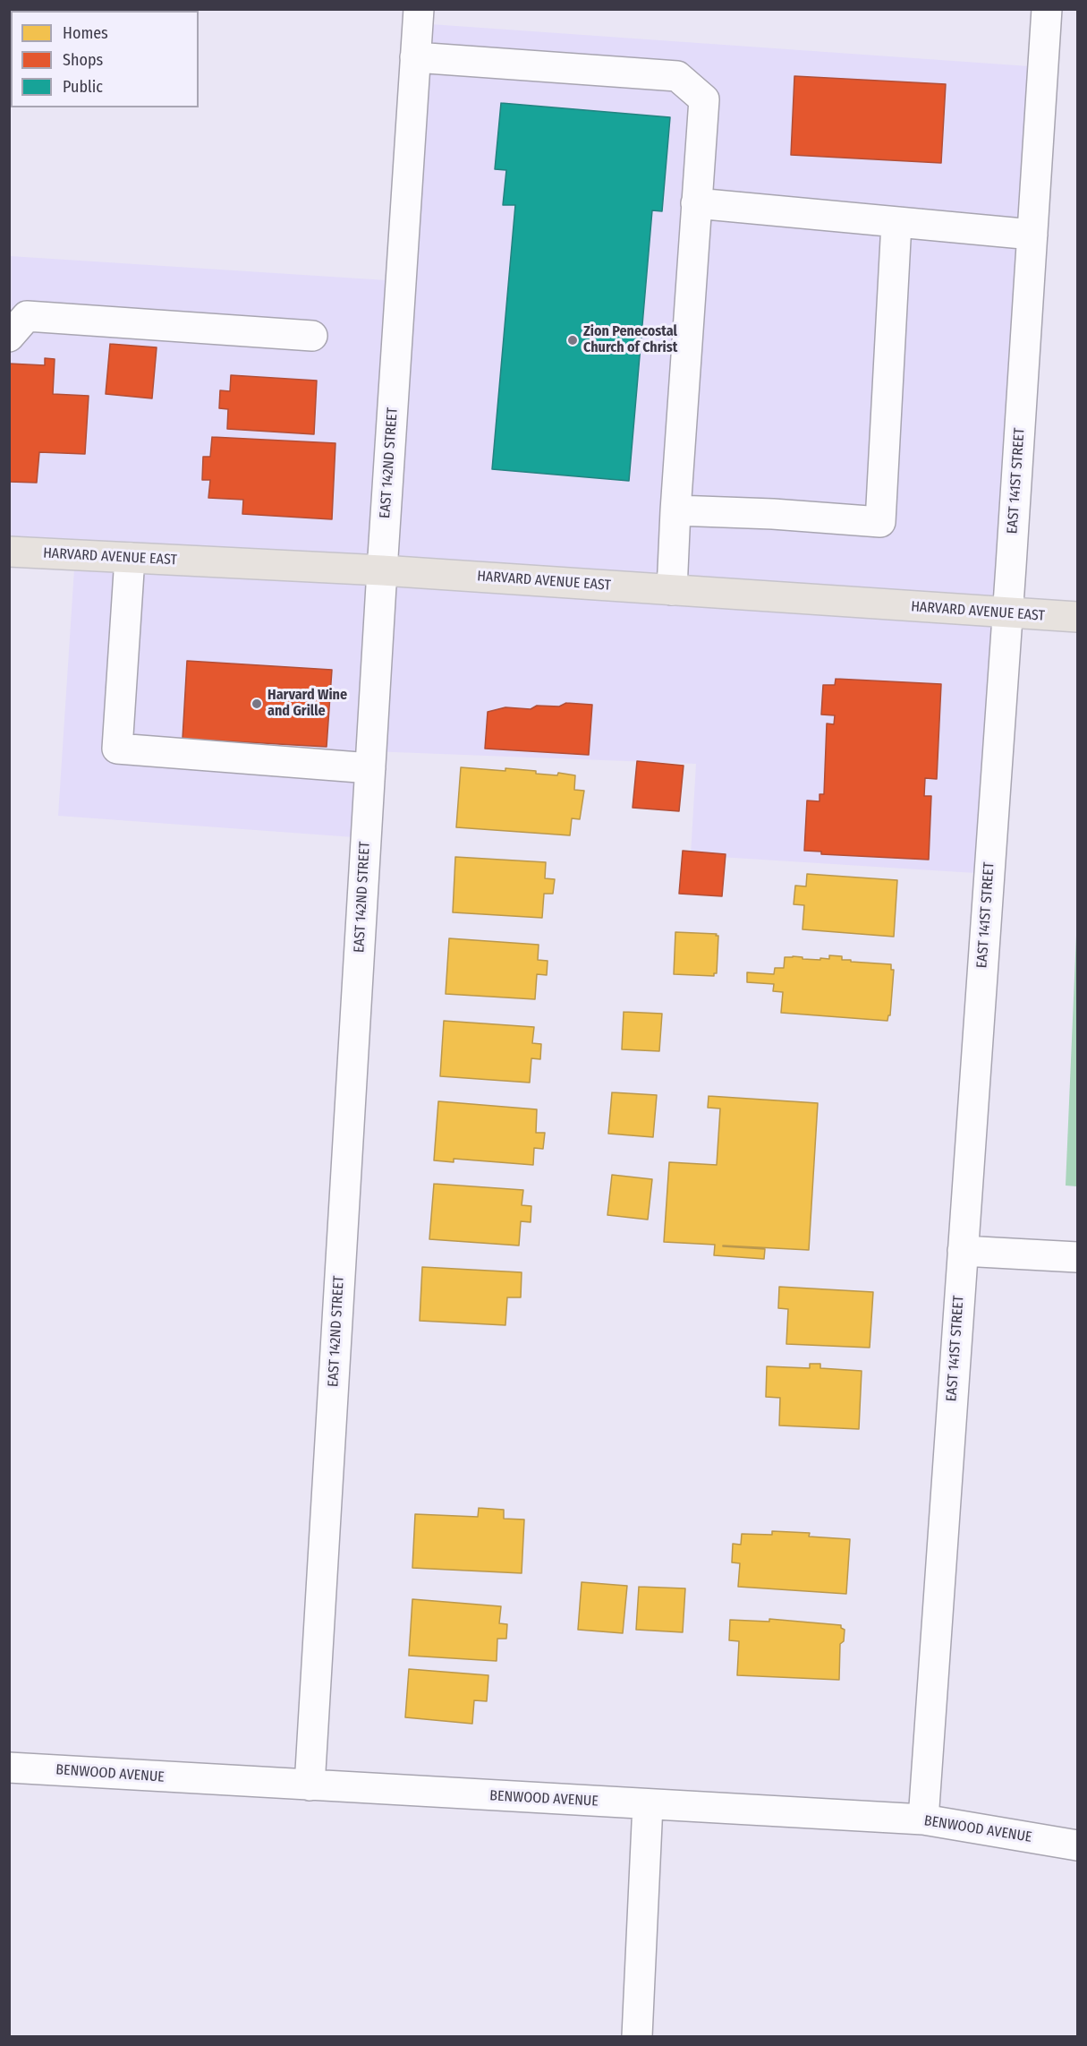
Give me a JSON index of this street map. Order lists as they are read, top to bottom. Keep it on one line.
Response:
{"streets":{"main road":["HARVARD AVENUE EAST"],"street":["EAST 142ND STREET","EAST 141ST STREET","BENWOOD AVENUE"]},"crossings":[["EAST 142ND STREET","HARVARD AVENUE EAST"],["EAST 142ND STREET","BENWOOD AVENUE"],["EAST 141ST STREET","HARVARD AVENUE EAST"],["EAST 141ST STREET","BENWOOD AVENUE"]],"places":["Zion Penecostal Church of Christ","Harvard Wine and Grille"],"legend":["Homes","Shops","Public"]}
